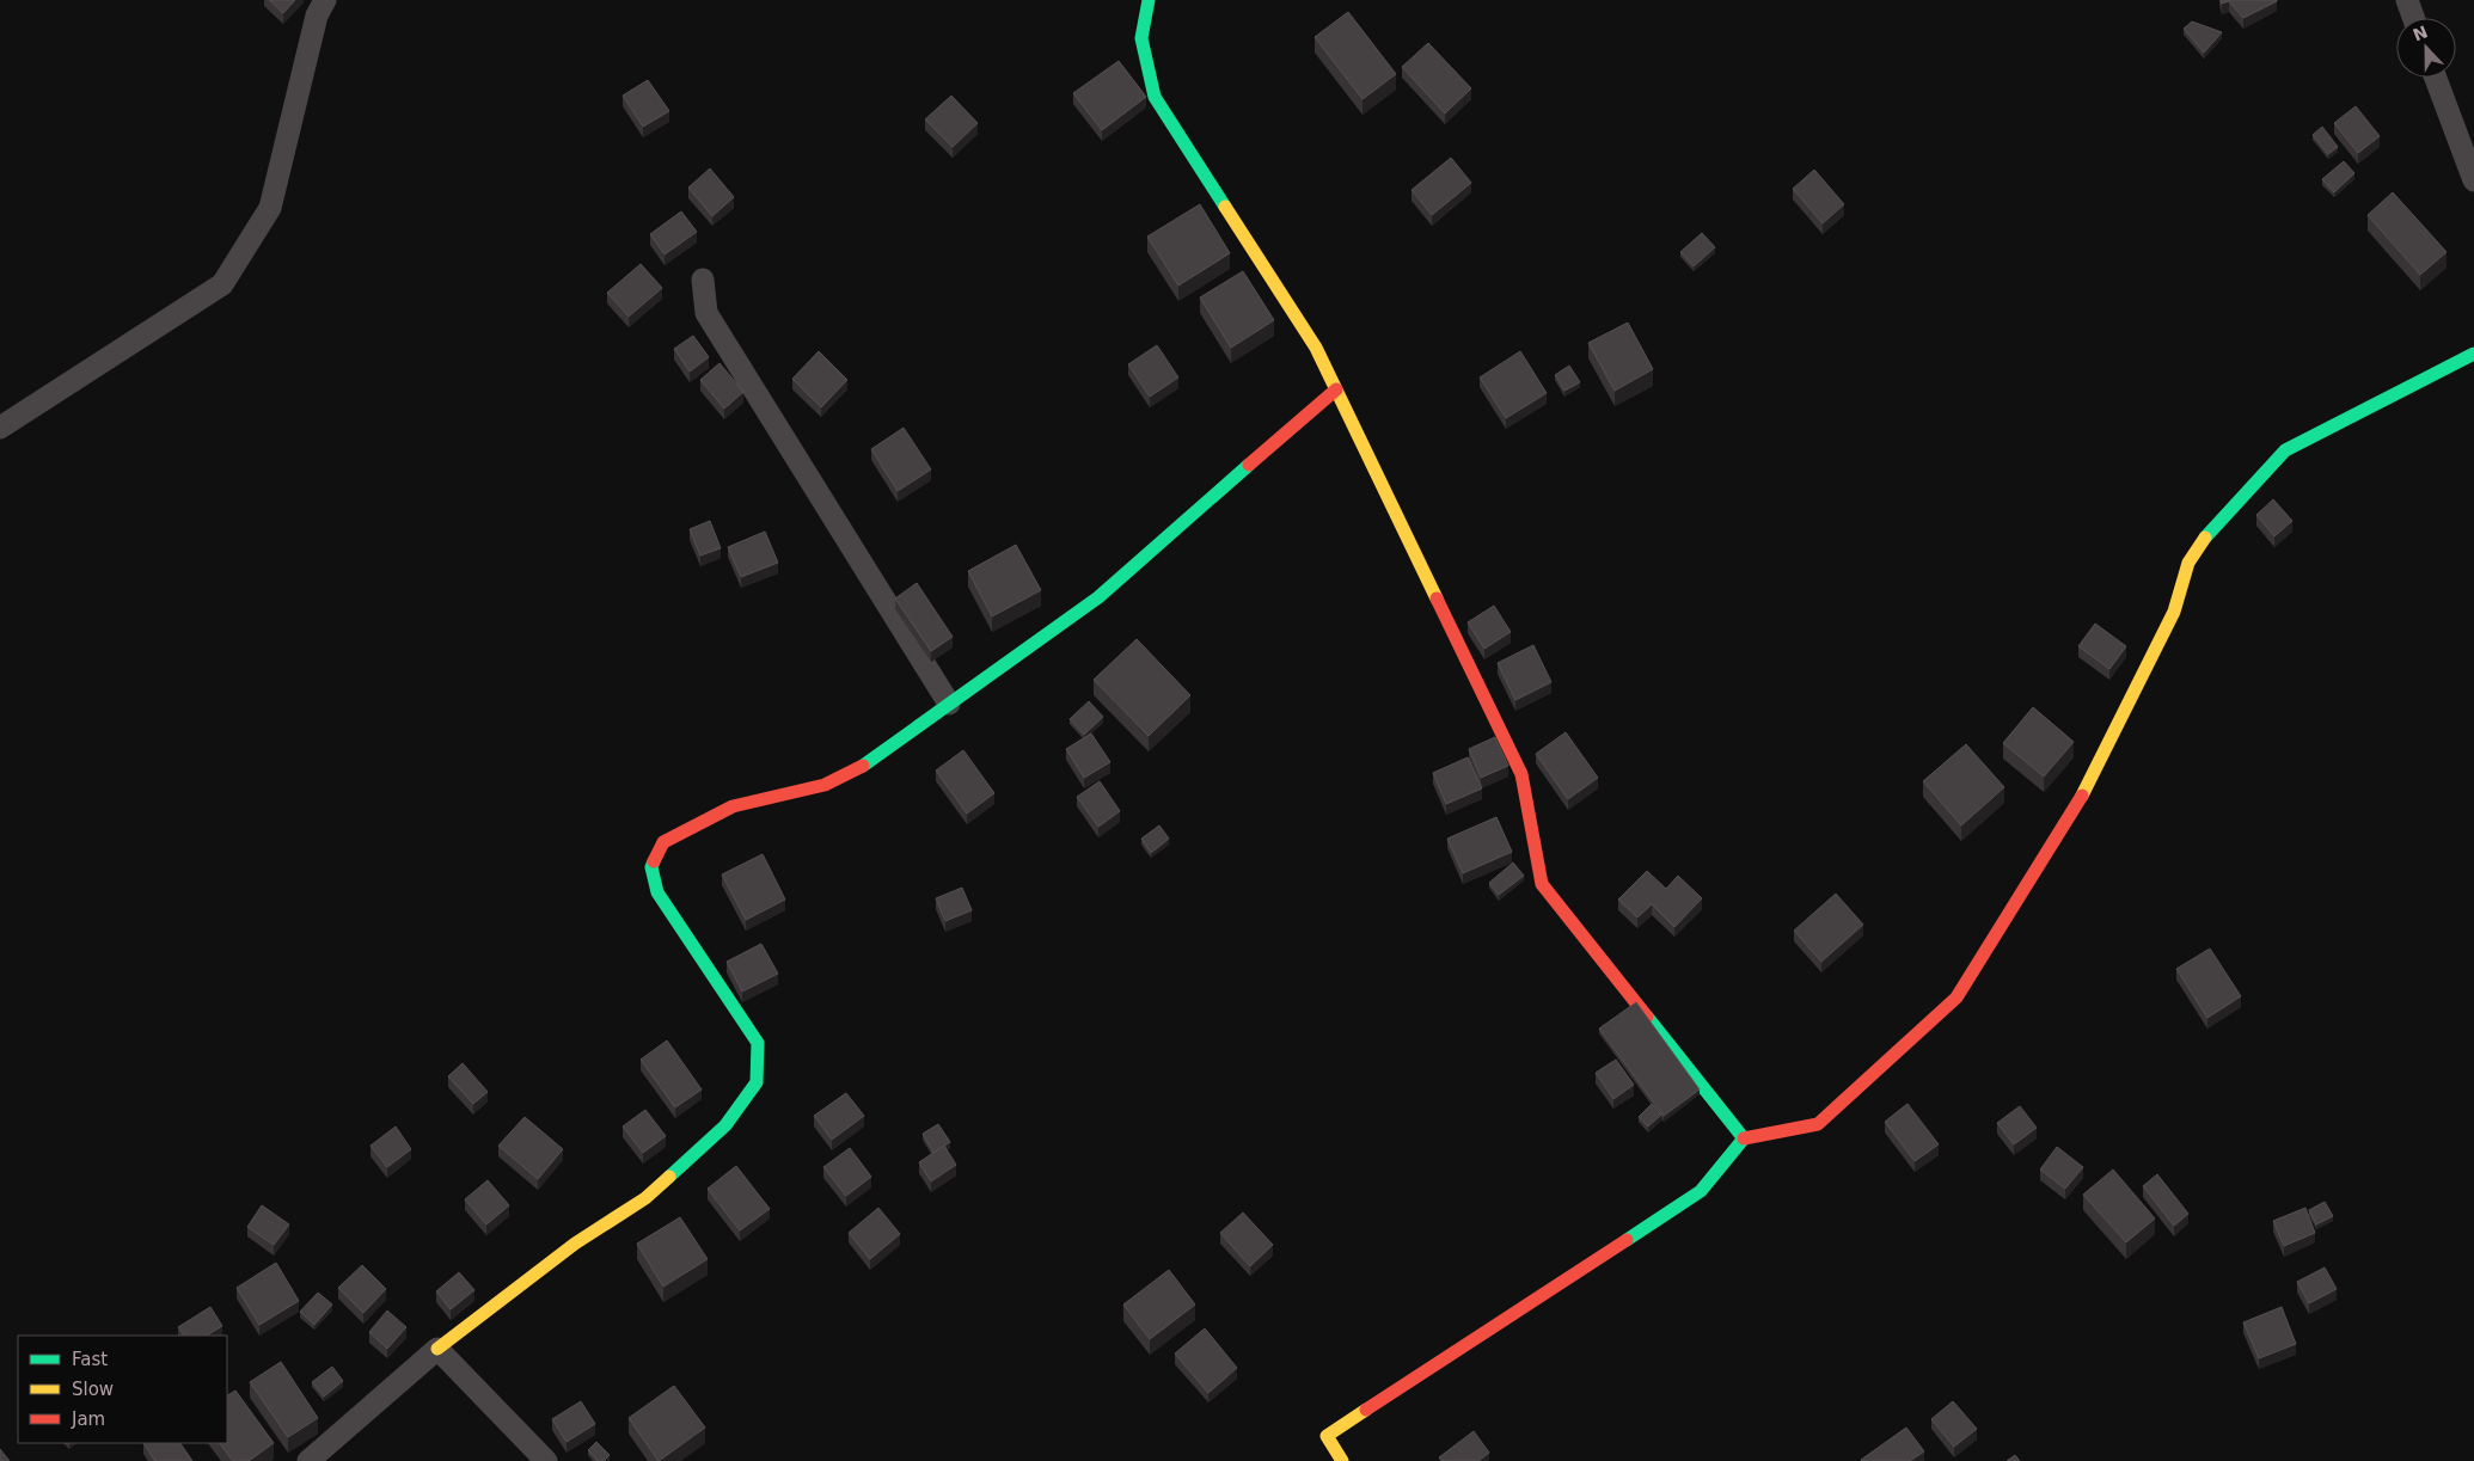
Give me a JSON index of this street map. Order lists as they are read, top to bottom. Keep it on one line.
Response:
{"legend":["Fast","Slow","Jam"],"north":"top"}
